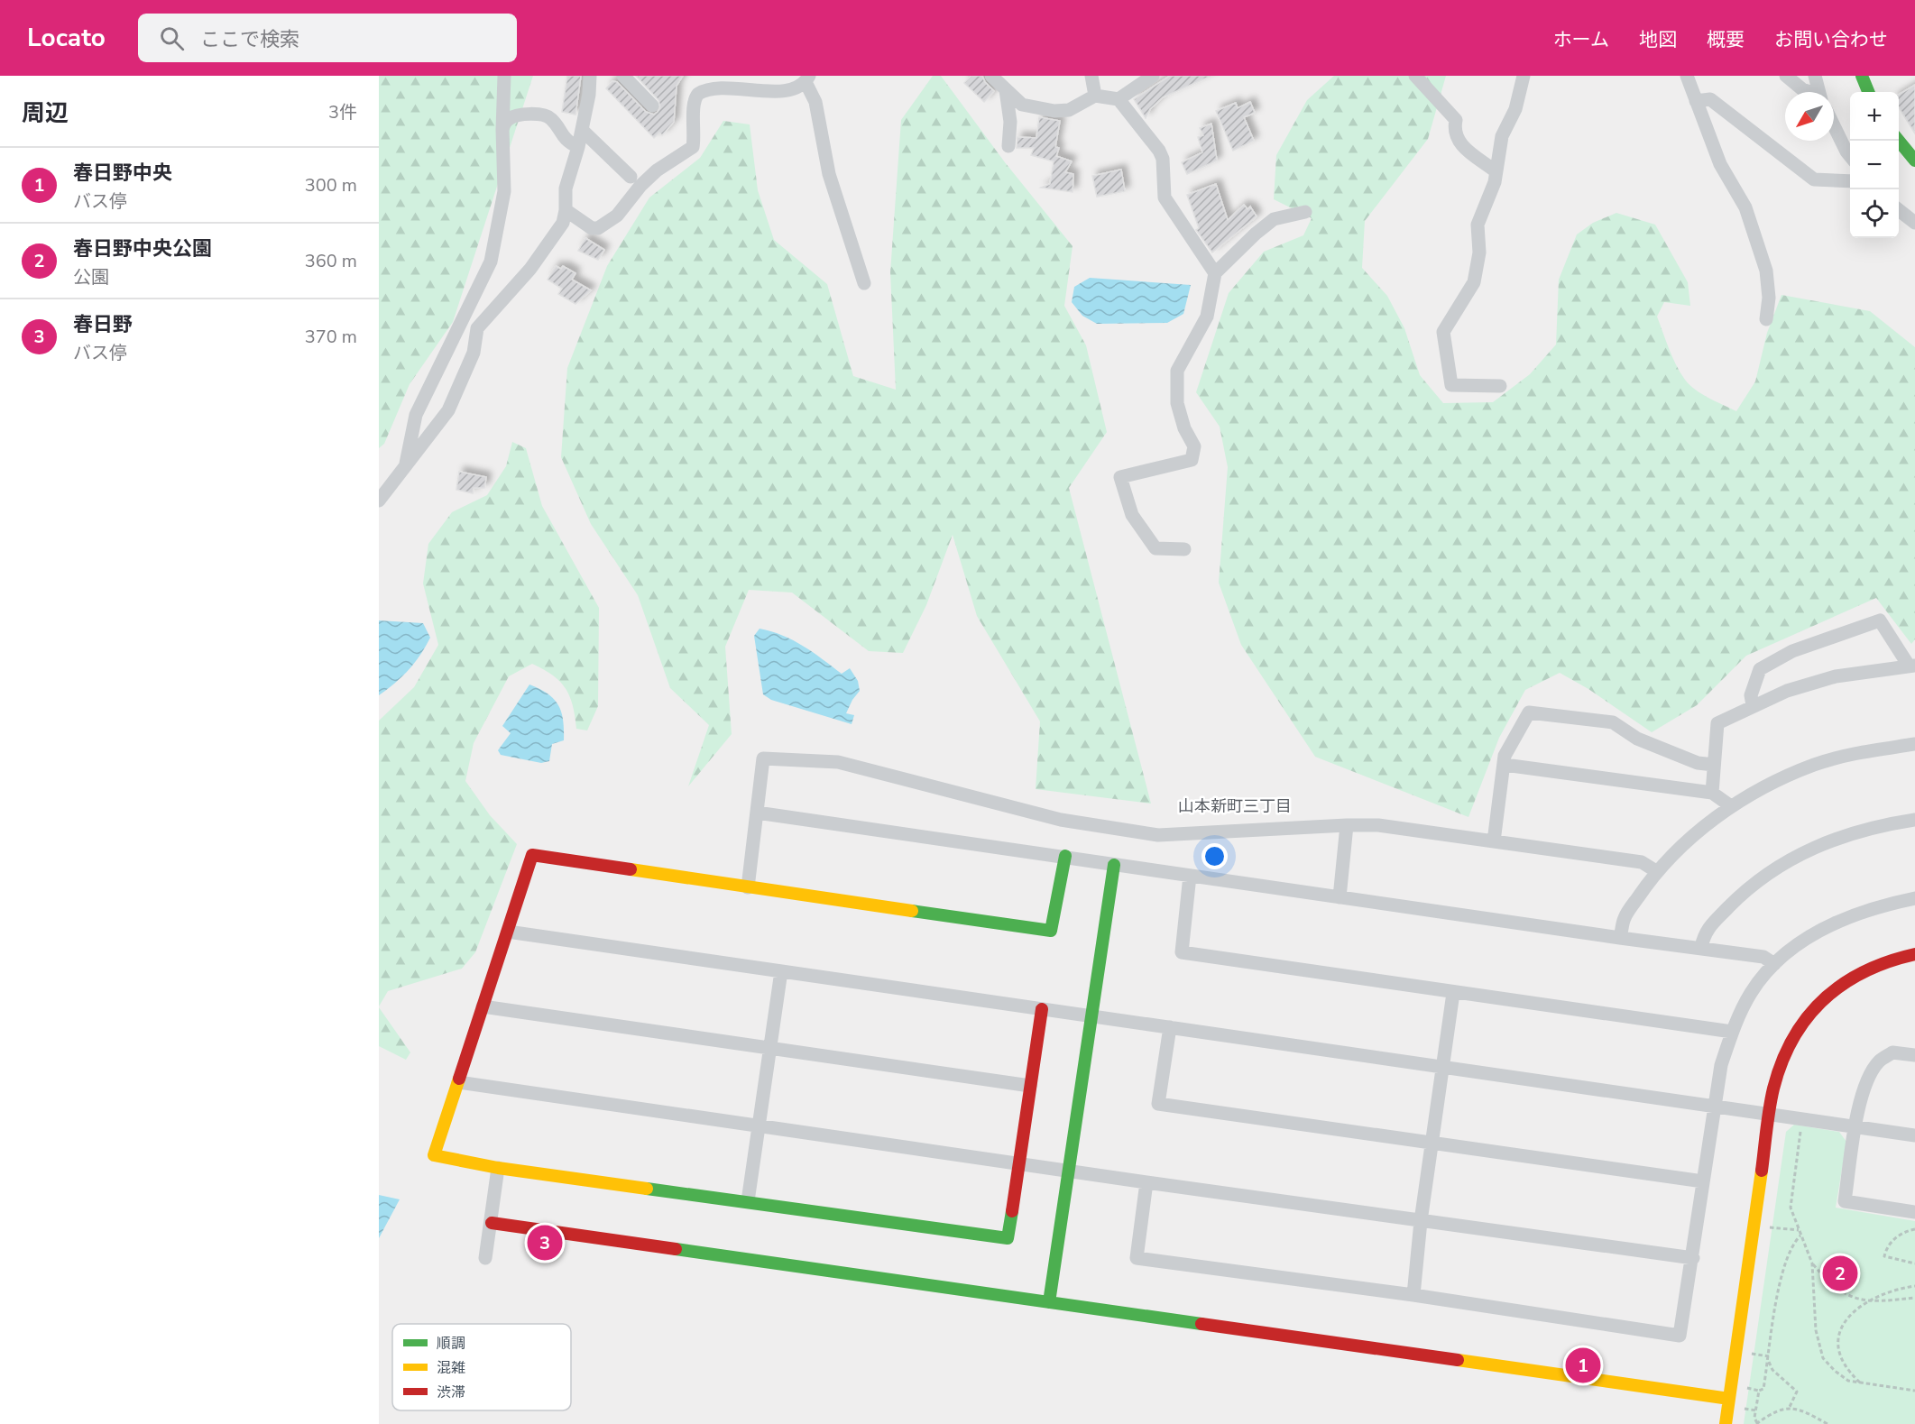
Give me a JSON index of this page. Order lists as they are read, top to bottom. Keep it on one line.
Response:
{"districts":["山本新町三丁目"],"legend":["順調","混雑","渋滞"],"north":"bottom left","page":{"header":"Locato","search":"ここで検索","nav":["ホーム","地図","概要","お問い合わせ"],"heading":["周辺","3件"],"map_buttons":["+","−"],"list":[{"mark":"1","name":"春日野中央","note":"バス停","value":"300 m"},{"mark":"2","name":"春日野中央公園","note":"公園","value":"360 m"},{"mark":"3","name":"春日野","note":"バス停","value":"370 m"}],"pins":["3","2","1"]}}
